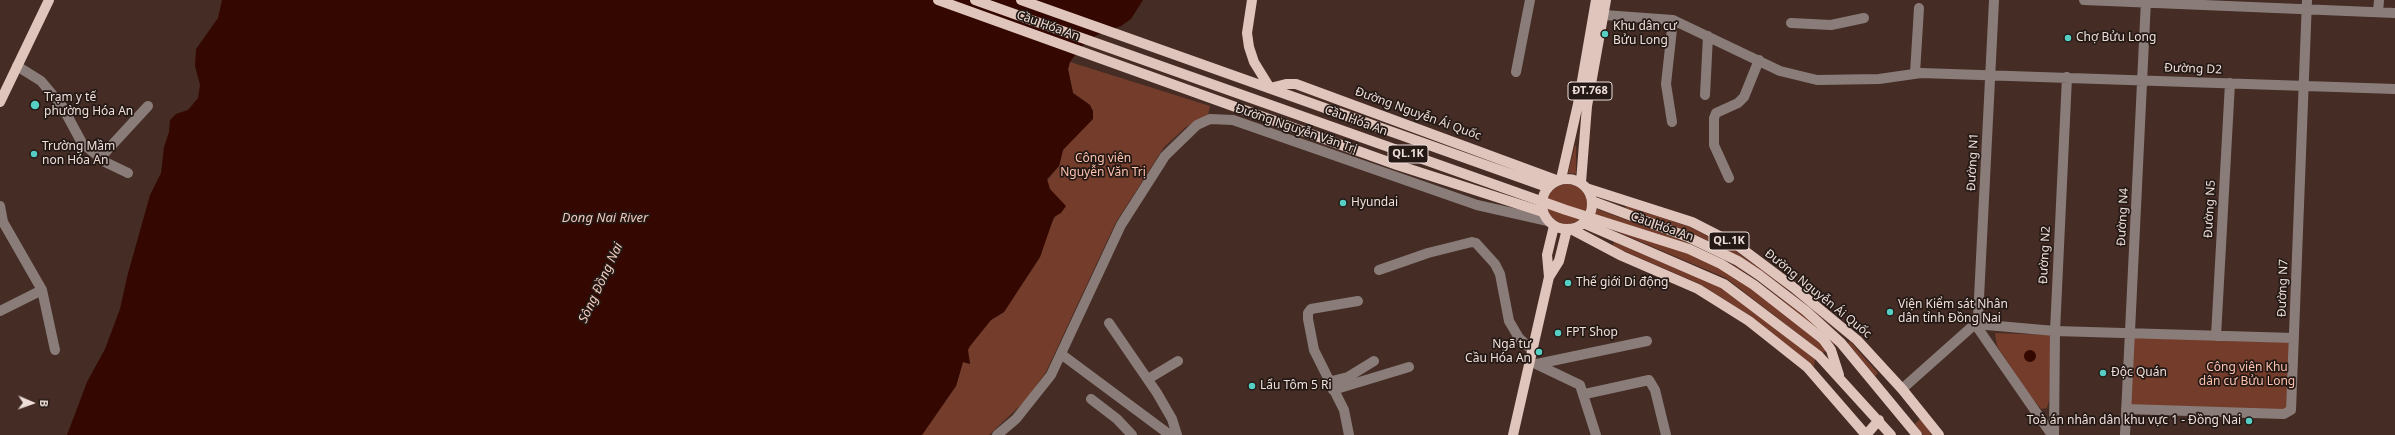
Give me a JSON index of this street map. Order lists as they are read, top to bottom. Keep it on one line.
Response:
{"streets":{"main road":["Cầu Hóa An","ĐT.768","Đường Nguyễn Ái Quốc","QL.1K"],"street":["Đường D2","Đường Nguyễn Văn Trị","Đường N1","Đường N5","Đường N4","Đường N2","Đường N7"]},"crossings":[["Cầu Hóa An","Đường Nguyễn Ái Quốc"],["Cầu Hóa An","QL.1K"],["Đường D2","Đường N1"],["Đường D2","Đường N5"],["Đường D2","Đường N4"],["Đường D2","Đường N2"],["Đường D2","Đường N7"],["ĐT.768","Đường Nguyễn Ái Quốc"],["ĐT.768","Đường Nguyễn Văn Trị"],["ĐT.768","QL.1K"],["Đường Nguyễn Ái Quốc","Đường Nguyễn Văn Trị"],["Đường Nguyễn Ái Quốc","QL.1K"],["Đường Nguyễn Văn Trị","QL.1K"],["Đường N4","Đường N7"]],"water":["Dong Nai River","Sông Đồng Nai"],"parks":["Công viên Nguyễn Văn Trị","Công viên Khu dân cư Bửu Long"],"places":["Khu dân cư Bửu Long","Chợ Bửu Long","Trạm y tế phường Hóa An","Trường Mầm non Hóa An","Hyundai","Thế giới Di động","Viện Kiểm sát Nhân dân tỉnh Đồng Nai","FPT Shop","Ngã tư Cầu Hóa An","Độc Quán","Lẩu Tôm 5 Ri","Toà án nhân dân khu vực 1 - Đồng Nai"],"north":"right"}
